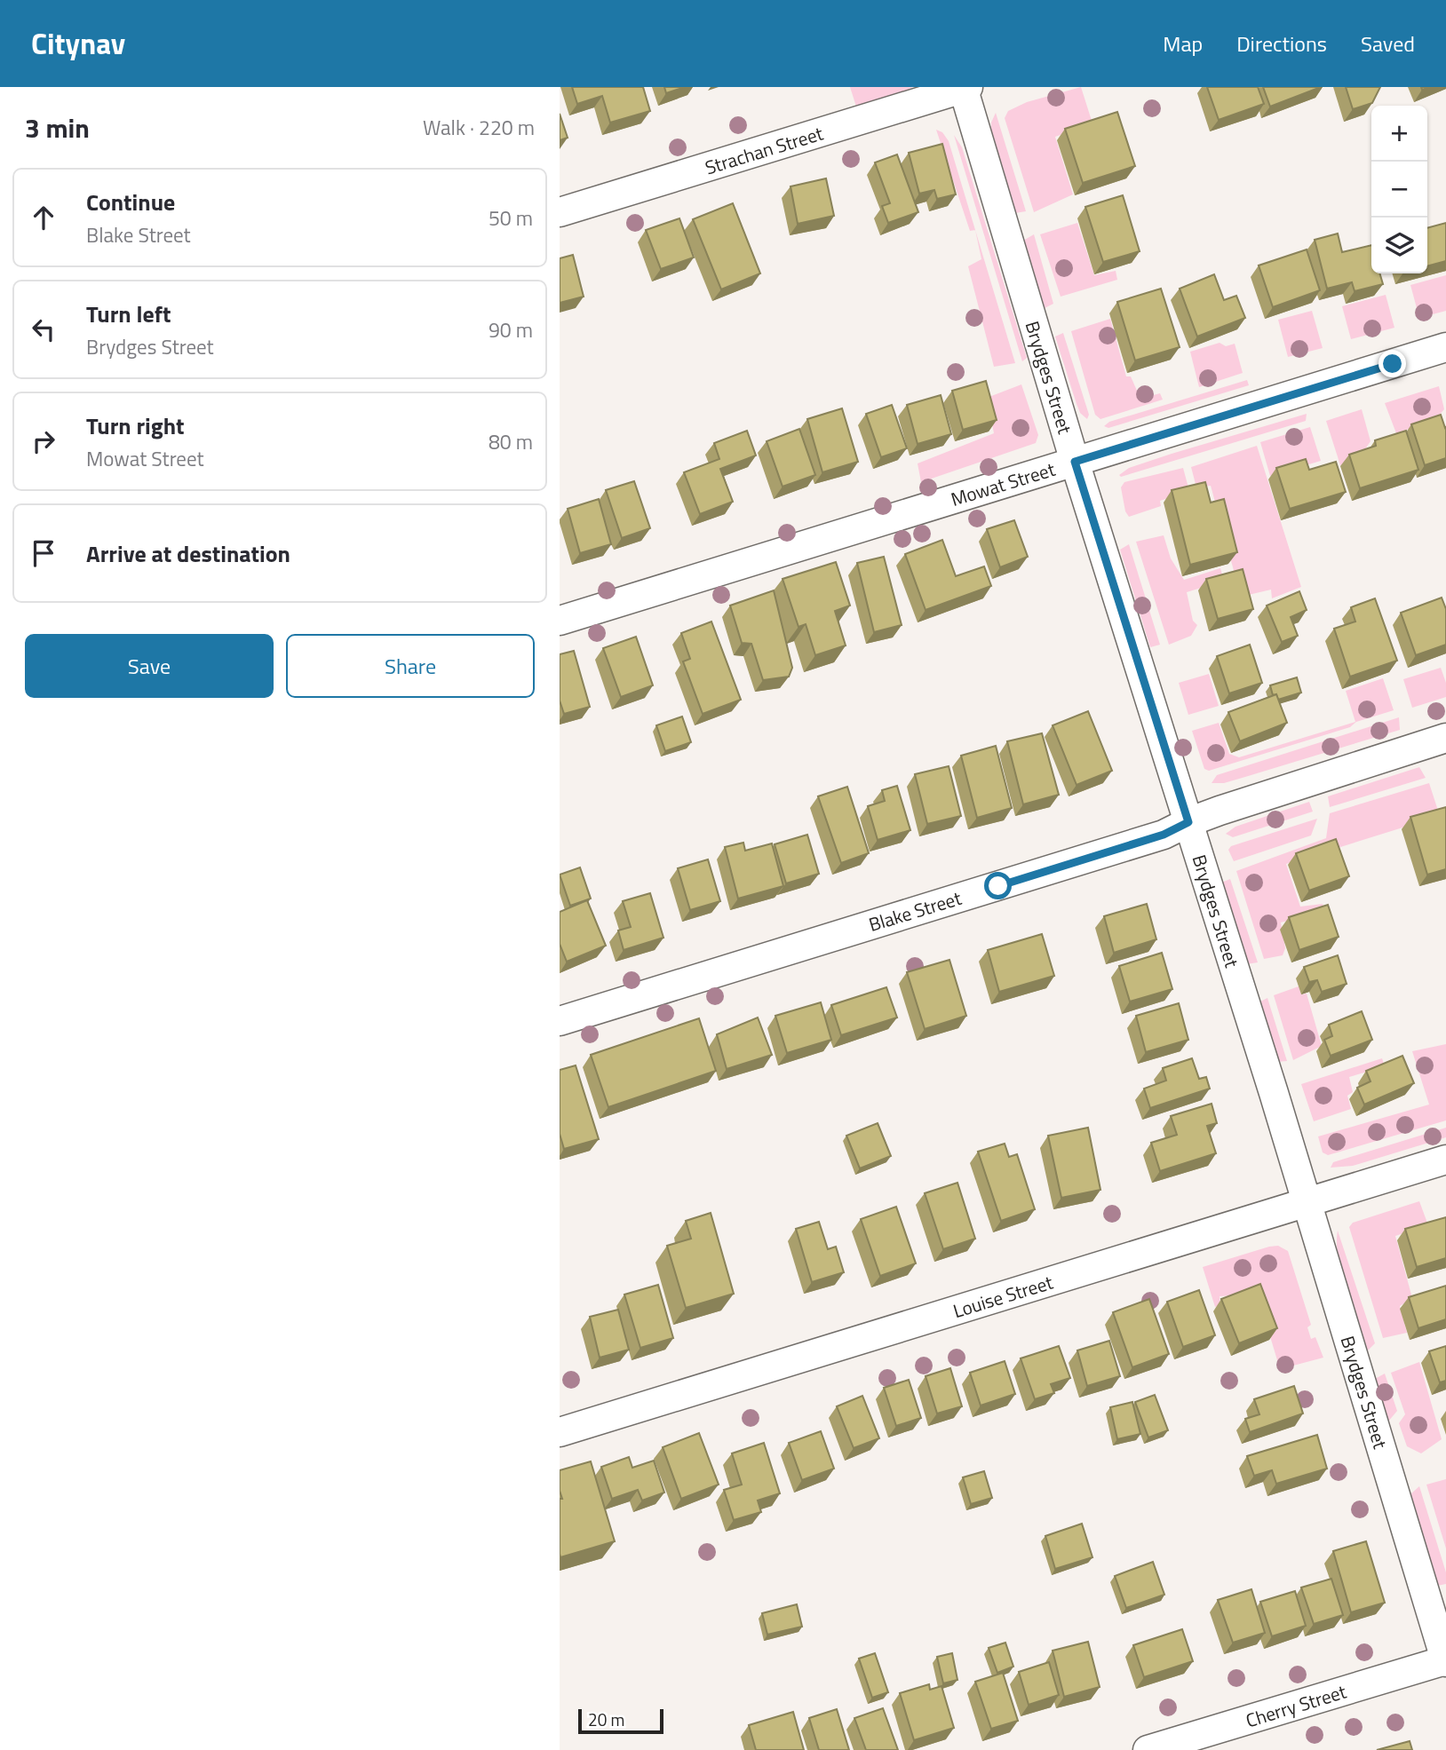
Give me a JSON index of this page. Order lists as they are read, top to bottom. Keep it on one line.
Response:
{"streets":{"street":["Strachan Street","Brydges Street","Mowat Street","Blake Street","Louise Street","Cherry Street"]},"crossings":[["Strachan Street","Brydges Street"],["Brydges Street","Mowat Street"],["Brydges Street","Blake Street"],["Brydges Street","Louise Street"],["Brydges Street","Cherry Street"]],"scale_bar":"20 m","page":{"header":"Citynav","nav":["Map","Directions","Saved"],"heading":["3 min","Walk · 220 m"],"map_buttons":["+","−"],"list":[["Continue","Blake Street","50 m"],["Turn left","Brydges Street","90 m"],["Turn right","Mowat Street","80 m"],"Arrive at destination"],"buttons":["Save","Share"],"scale":"20 m"}}
